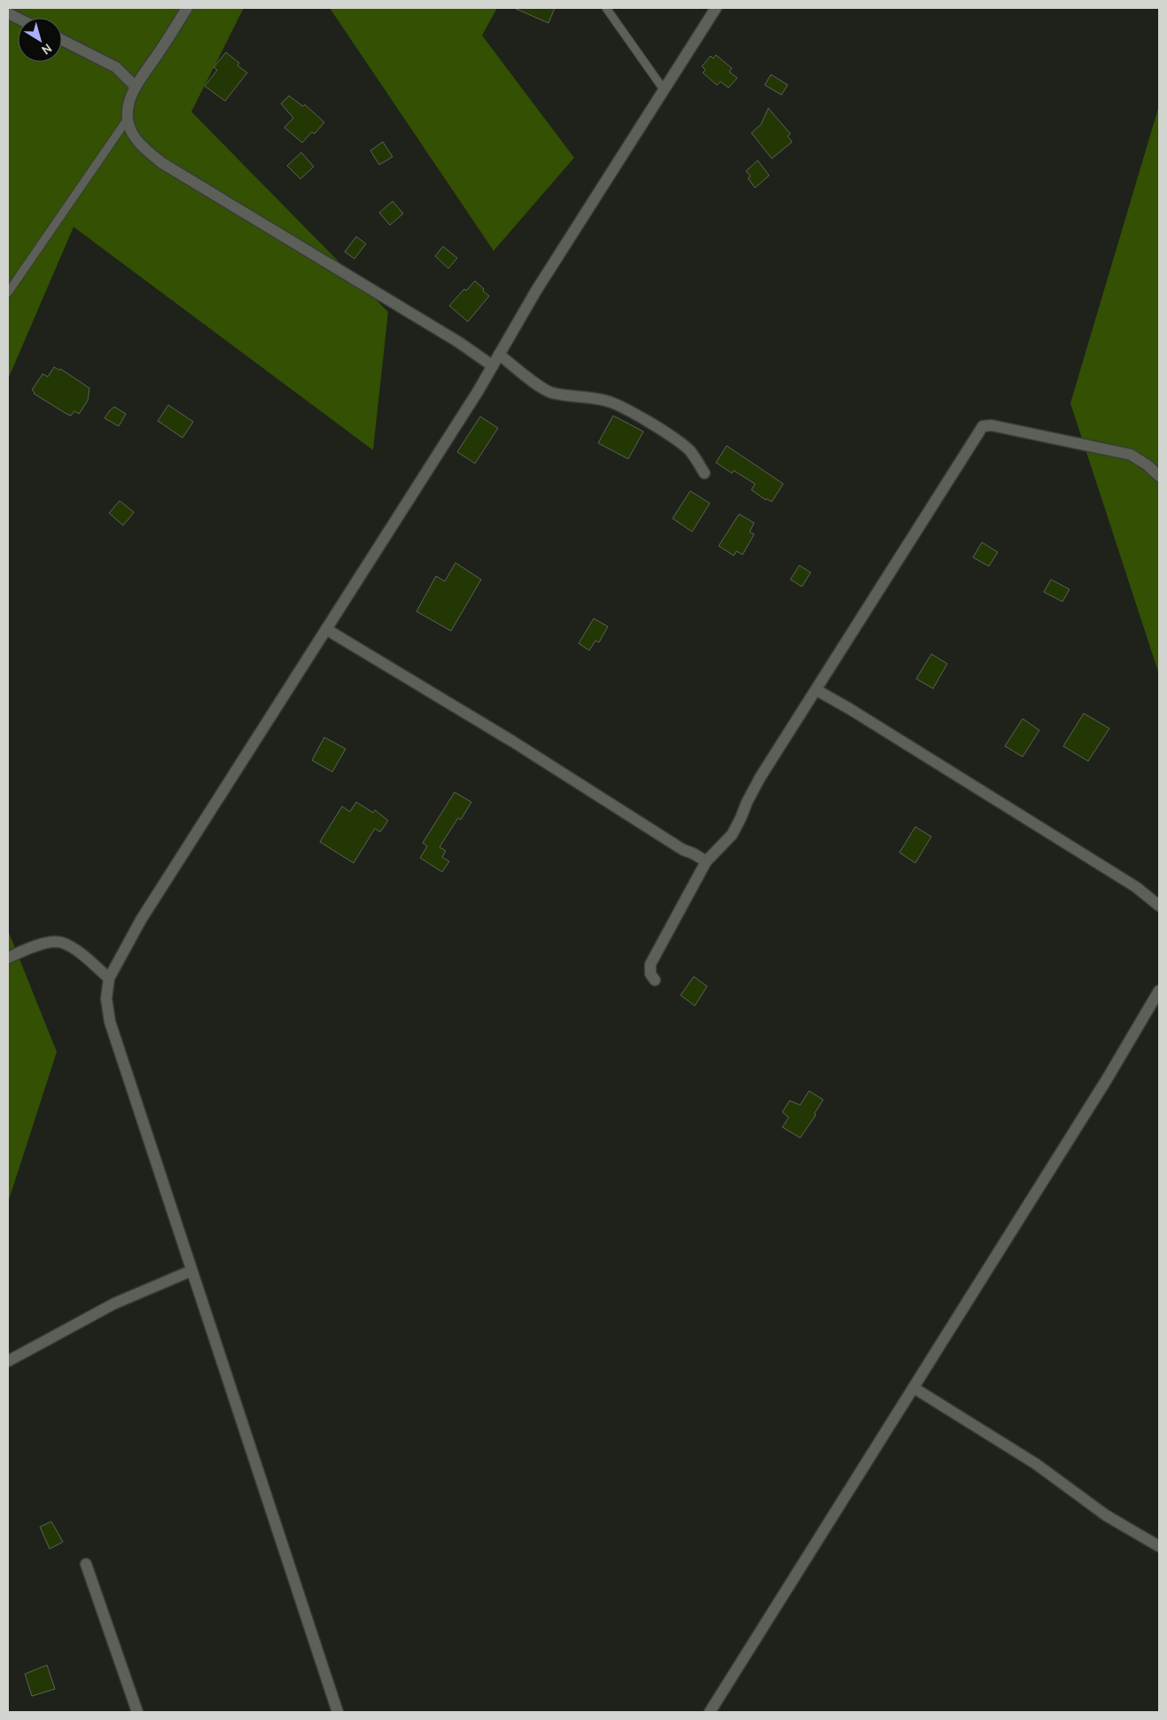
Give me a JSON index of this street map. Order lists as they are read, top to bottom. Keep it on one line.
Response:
{"north":"bottom right"}
